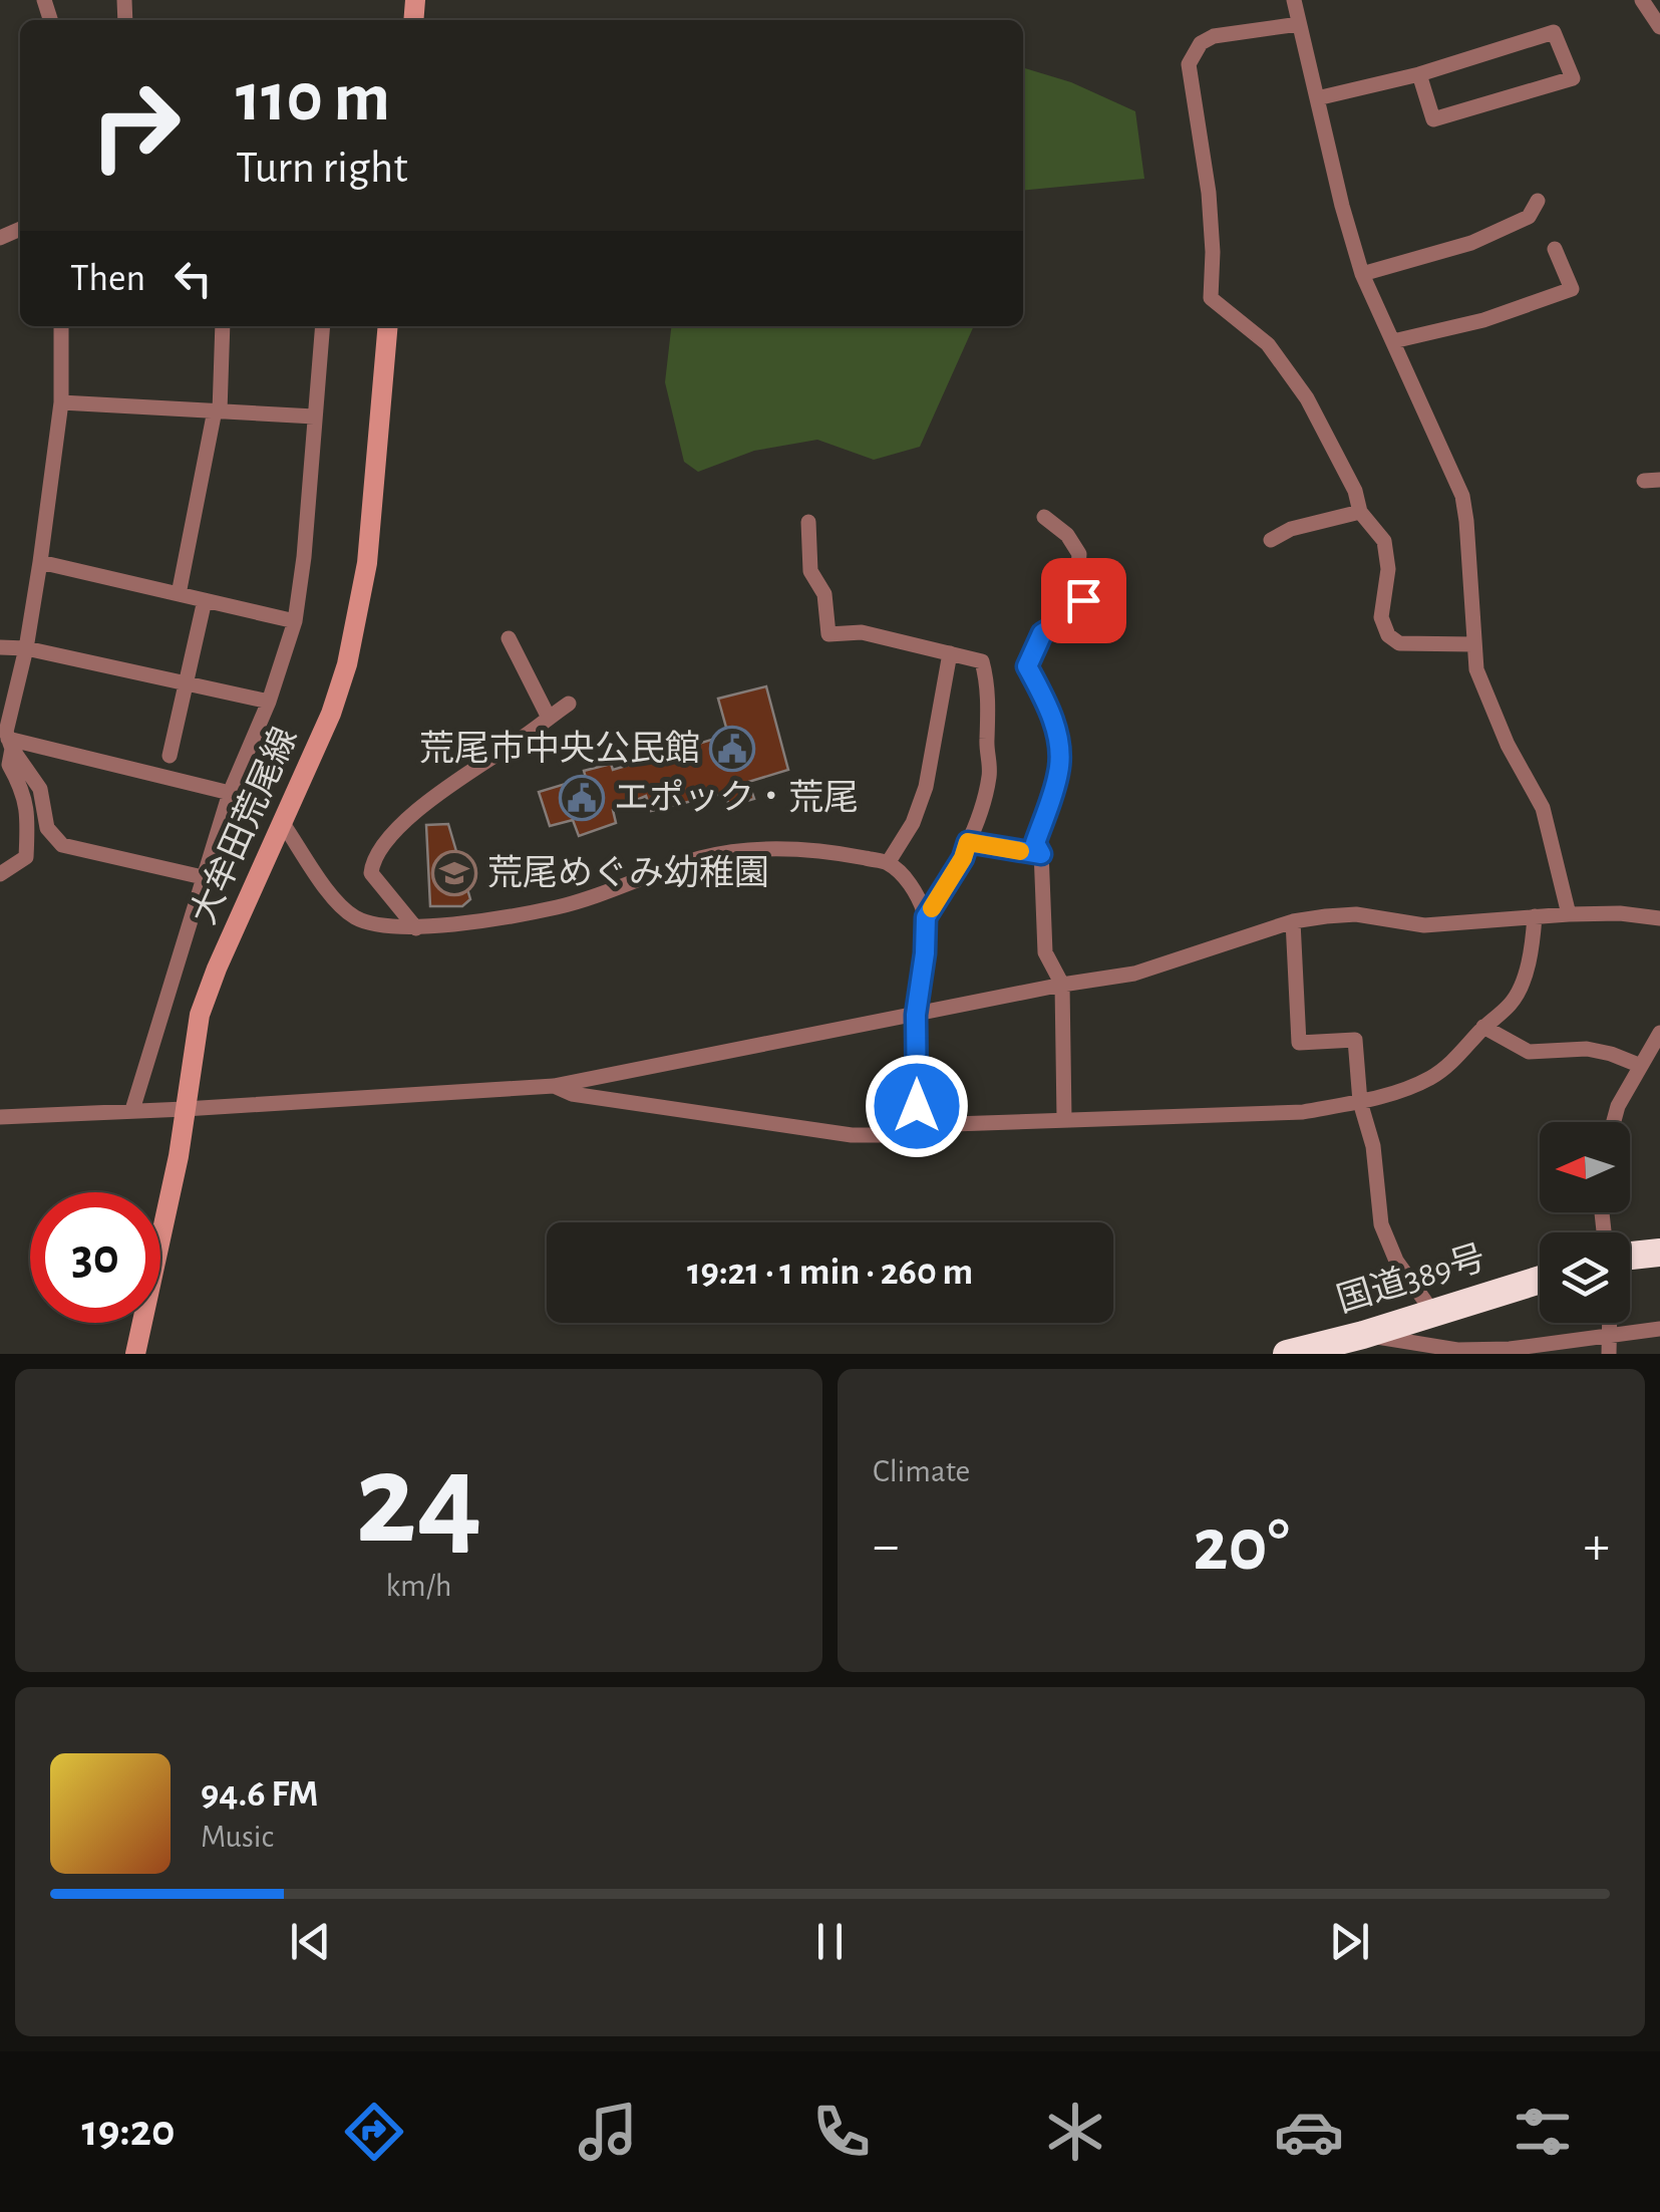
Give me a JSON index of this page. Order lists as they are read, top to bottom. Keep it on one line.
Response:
{"streets":{"highway":["国道389号"],"main road":["大牟田荒尾線"]},"places":{"public building":["荒尾市中央公民館","エポック・荒尾"],"school or university":["荒尾めぐみ幼稚園"]},"north":"left","page":{"turn":["110 m","Turn right"],"then":"Then","limit":"30","trip":"19:21 · 1 min · 260 m","tile":[["24","km/h"],"Climate"],"heat":["−","20°","+"],"song":["94.6 FM","Music"],"tabs":"19:20"}}
